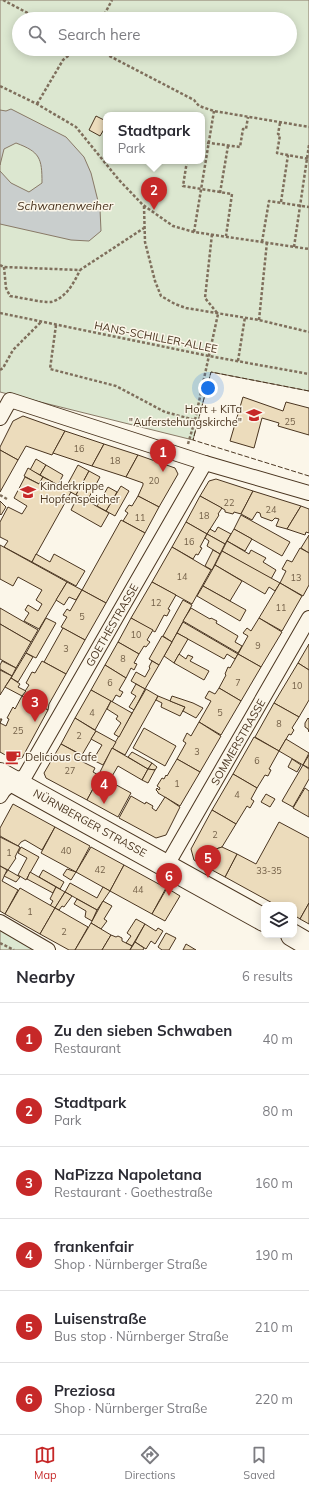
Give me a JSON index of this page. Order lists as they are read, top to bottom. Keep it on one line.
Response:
{"streets":{"main road":["NÜRNBERGER STRASSE"],"street":["GOETHESTRASSE","SOMMERSTRASSE"],"path":["HANS-SCHILLER-ALLEE"]},"crossings":[["GOETHESTRASSE","NÜRNBERGER STRASSE"],["SOMMERSTRASSE","NÜRNBERGER STRASSE"]],"water":["Schwanenweiher"],"places":{"school or university":["Hort + KiTa \"Auferstehungskirche\"","Kinderkrippe Hopfenspeicher"],"cafe":["Delicious Cafe"]},"house_numbers":["25","16","18","20","22","24","18","11","16","14","13","12","11","5","10","9","3","8","6","7","10","4","5","8","25","2","3","6","27","1","4","2","40","1","42","33-35","44","1","2"],"page":{"search":"Search here","popup":["Stadtpark","Park"],"pins":["2","1","3","4","5","6"],"heading":["Nearby","6 results"],"list":[{"mark":"1","name":"Zu den sieben Schwaben","note":"Restaurant","value":"40 m"},{"mark":"2","name":"Stadtpark","note":"Park","value":"80 m"},{"mark":"3","name":"NaPizza Napoletana","note":"Restaurant · Goethestraße","value":"160 m"},{"mark":"4","name":"frankenfair","note":"Shop · Nürnberger Straße","value":"190 m"},{"mark":"5","name":"Luisenstraße","note":"Bus stop · Nürnberger Straße","value":"210 m"},{"mark":"6","name":"Preziosa","note":"Shop · Nürnberger Straße","value":"220 m"}],"nav":["Map","Directions","Saved"]}}
